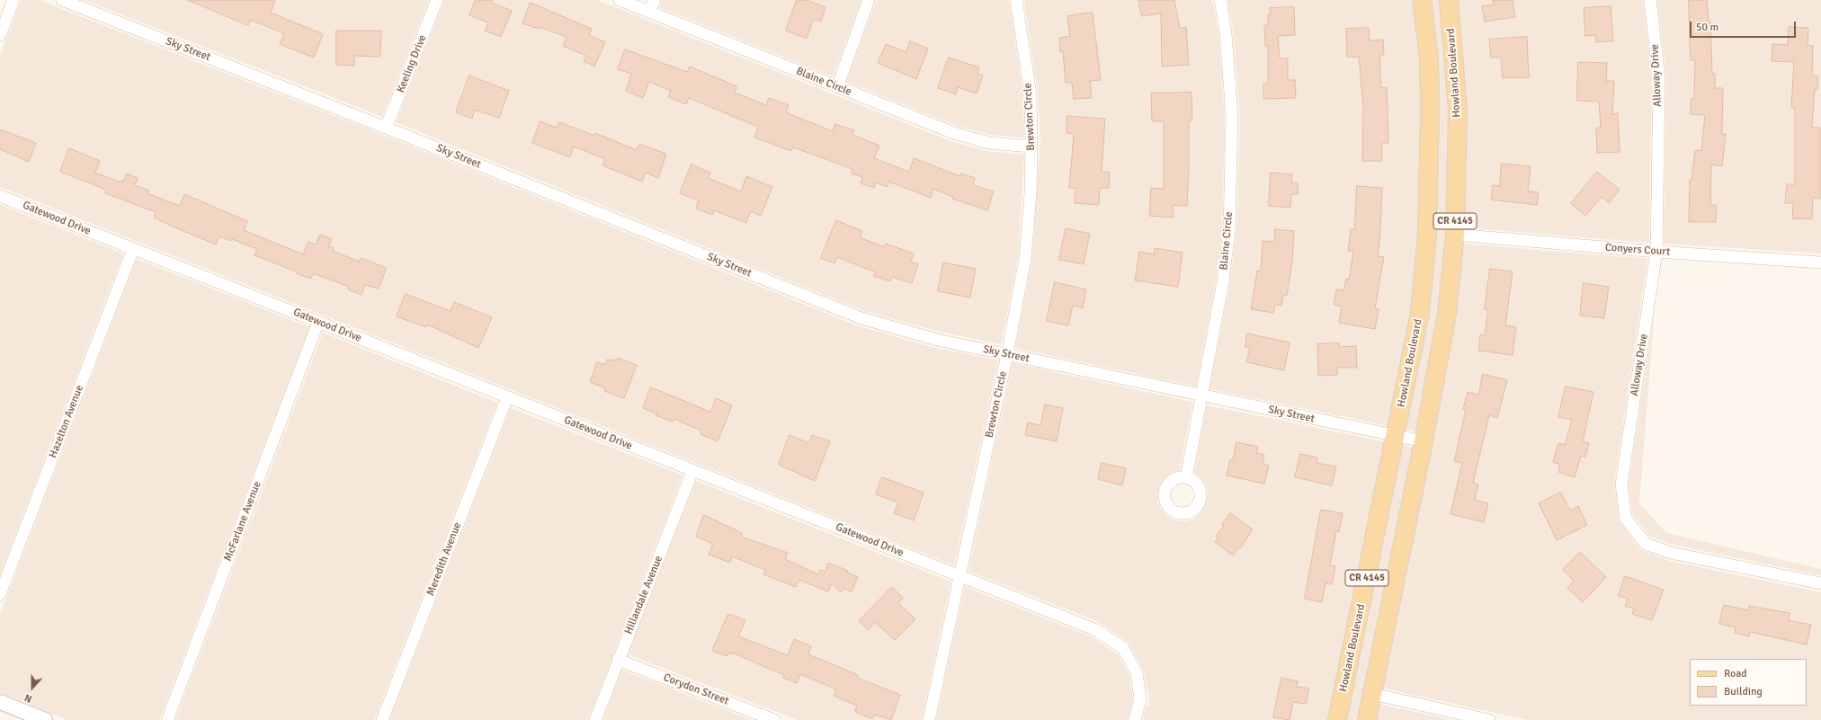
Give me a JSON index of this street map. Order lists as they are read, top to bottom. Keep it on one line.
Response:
{"streets":{"main road":["Howland Boulevard","CR 4145"],"street":["Sky Street","Keeling Drive","Alloway Drive","Blaine Circle","Brewton Circle","Gatewood Drive","Conyers Court","Hazelton Avenue","McFarlane Avenue","Meredith Avenue","Hillandale Avenue","Corydon Street"]},"crossings":[["Sky Street","Keeling Drive"],["Sky Street","Howland Boulevard"],["Sky Street","Blaine Circle"],["Sky Street","Brewton Circle"],["Howland Boulevard","Conyers Court"],["Alloway Drive","Conyers Court"],["Blaine Circle","Brewton Circle"],["Brewton Circle","Gatewood Drive"],["Gatewood Drive","Hazelton Avenue"],["Gatewood Drive","McFarlane Avenue"],["Gatewood Drive","Meredith Avenue"],["Gatewood Drive","Hillandale Avenue"],["Hillandale Avenue","Corydon Street"]],"legend":["Road","Building"],"scale_bar":"50 m","north":"bottom"}
